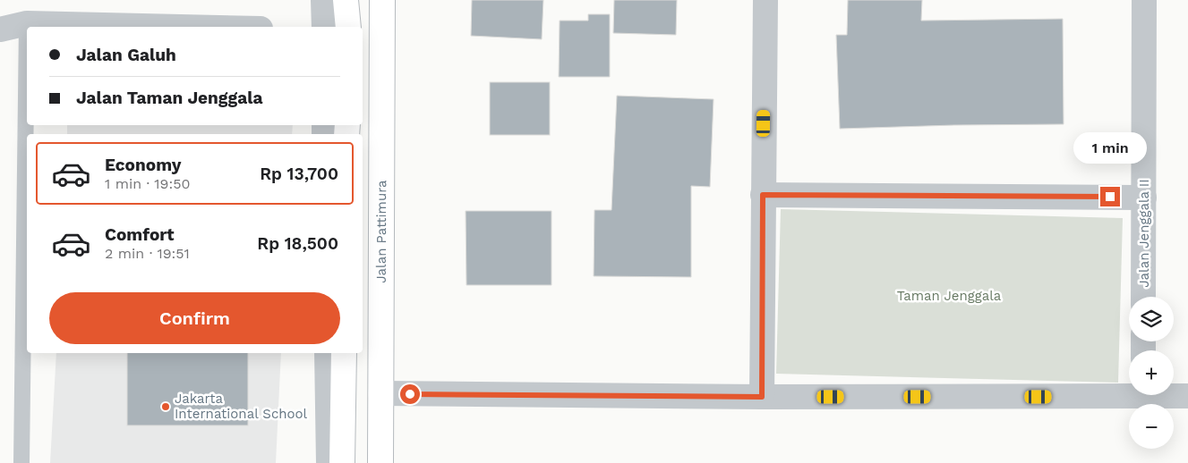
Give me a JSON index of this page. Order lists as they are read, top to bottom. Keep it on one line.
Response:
{"streets":{"main road":["Jalan Pattimura"],"street":["Jalan Jenggala II"]},"parks":["Taman Jenggala"],"places":["Jakarta International School"],"page":{"banner":["Jalan Galuh","Jalan Taman Jenggala"],"bubble":"1 min","list":[{"name":"Economy","note":"1 min · 19:50","value":"Rp 13,700"},{"name":"Comfort","note":"2 min · 19:51","value":"Rp 18,500"}],"buttons":"Confirm","map_buttons":["+","−"]}}
